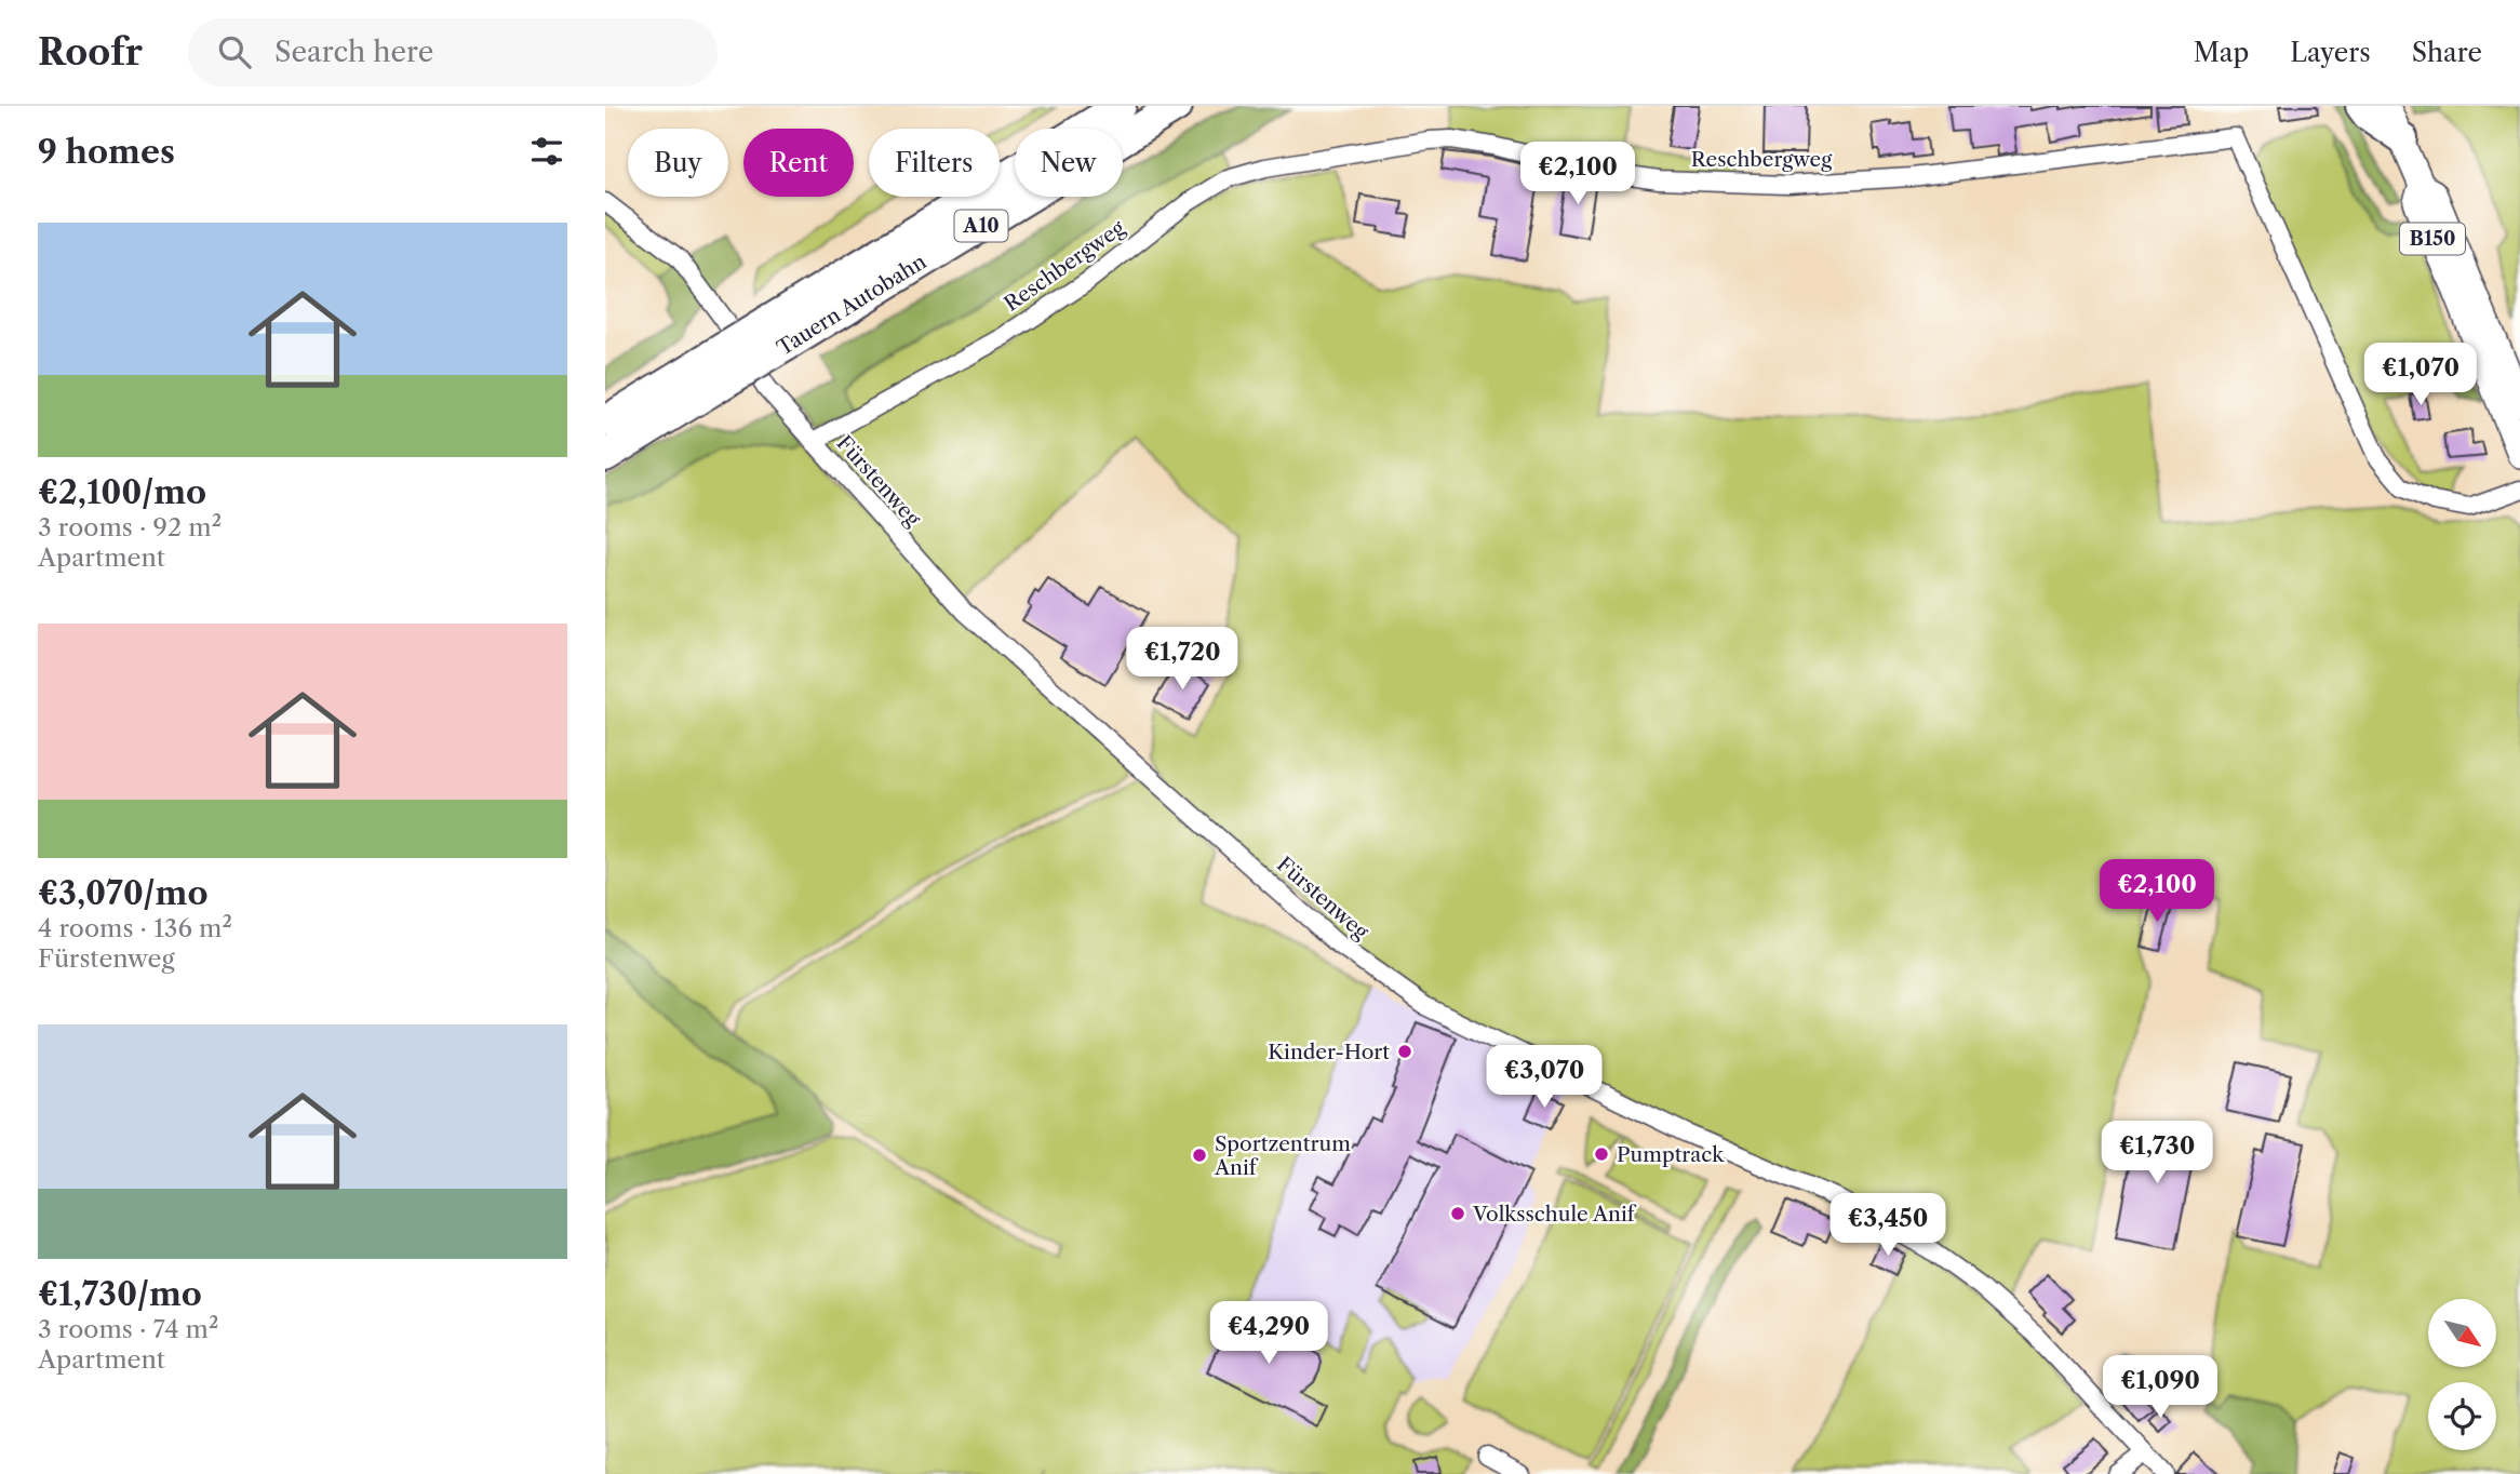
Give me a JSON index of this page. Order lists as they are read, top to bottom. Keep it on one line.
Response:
{"streets":{"highway":["A10","Tauern Autobahn"],"main road":["B150"],"street":["Reschbergweg","Fürstenweg"]},"crossings":[["Reschbergweg","Fürstenweg"]],"places":["Kinder-Hort","Pumptrack","Sportzentrum Anif","Volksschule Anif"],"north":"bottom right","page":{"header":"Roofr","search":"Search here","nav":["Map","Layers","Share"],"heading":"9 homes","chip":["Buy","Rent","Filters","New"],"price":["€2,100","€1,070","€1,720","€2,100","€3,070","€1,730","€3,450","€4,290","€1,090"],"list":[{"name":"€2,100/mo","note":"3 rooms · 92 m² · Apartment"},{"name":"€3,070/mo","note":"4 rooms · 136 m² · Fürstenweg"},{"name":"€1,730/mo","note":"3 rooms · 74 m² · Apartment"}]}}
